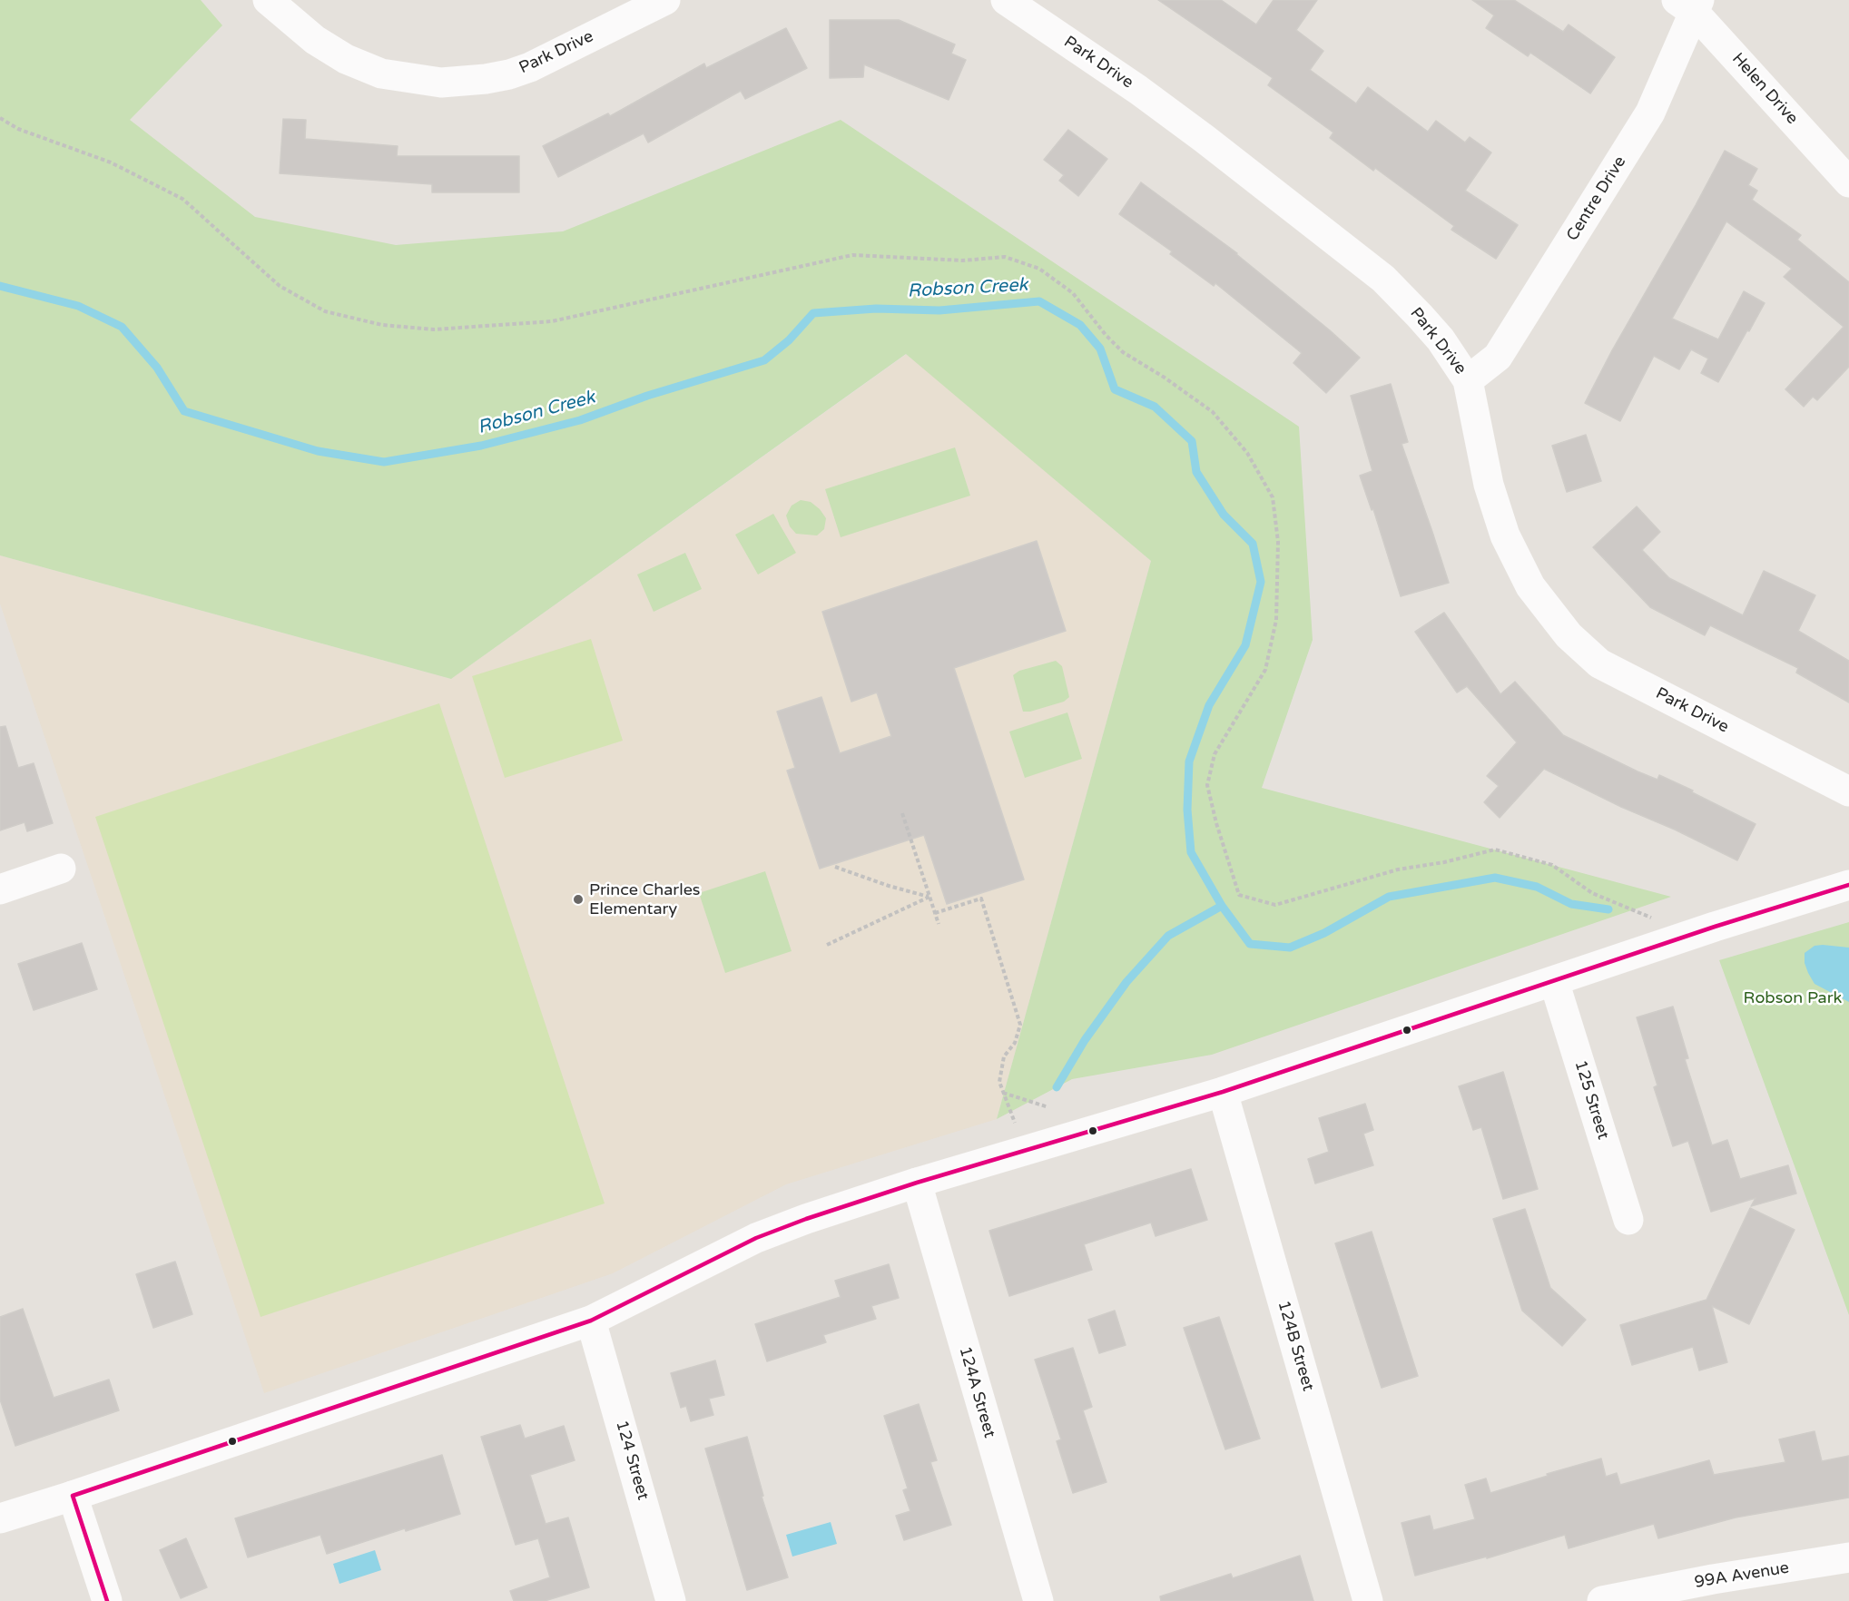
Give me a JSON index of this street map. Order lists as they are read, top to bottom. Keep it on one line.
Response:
{"streets":{"street":["Park Drive","Helen Drive","Centre Drive","125 Street","124B Street","124A Street","124 Street","99A Avenue"]},"crossings":[["Park Drive","Centre Drive"],["Helen Drive","Centre Drive"]],"water":["Robson Creek"],"parks":["Robson Park"],"places":["Prince Charles Elementary"]}
